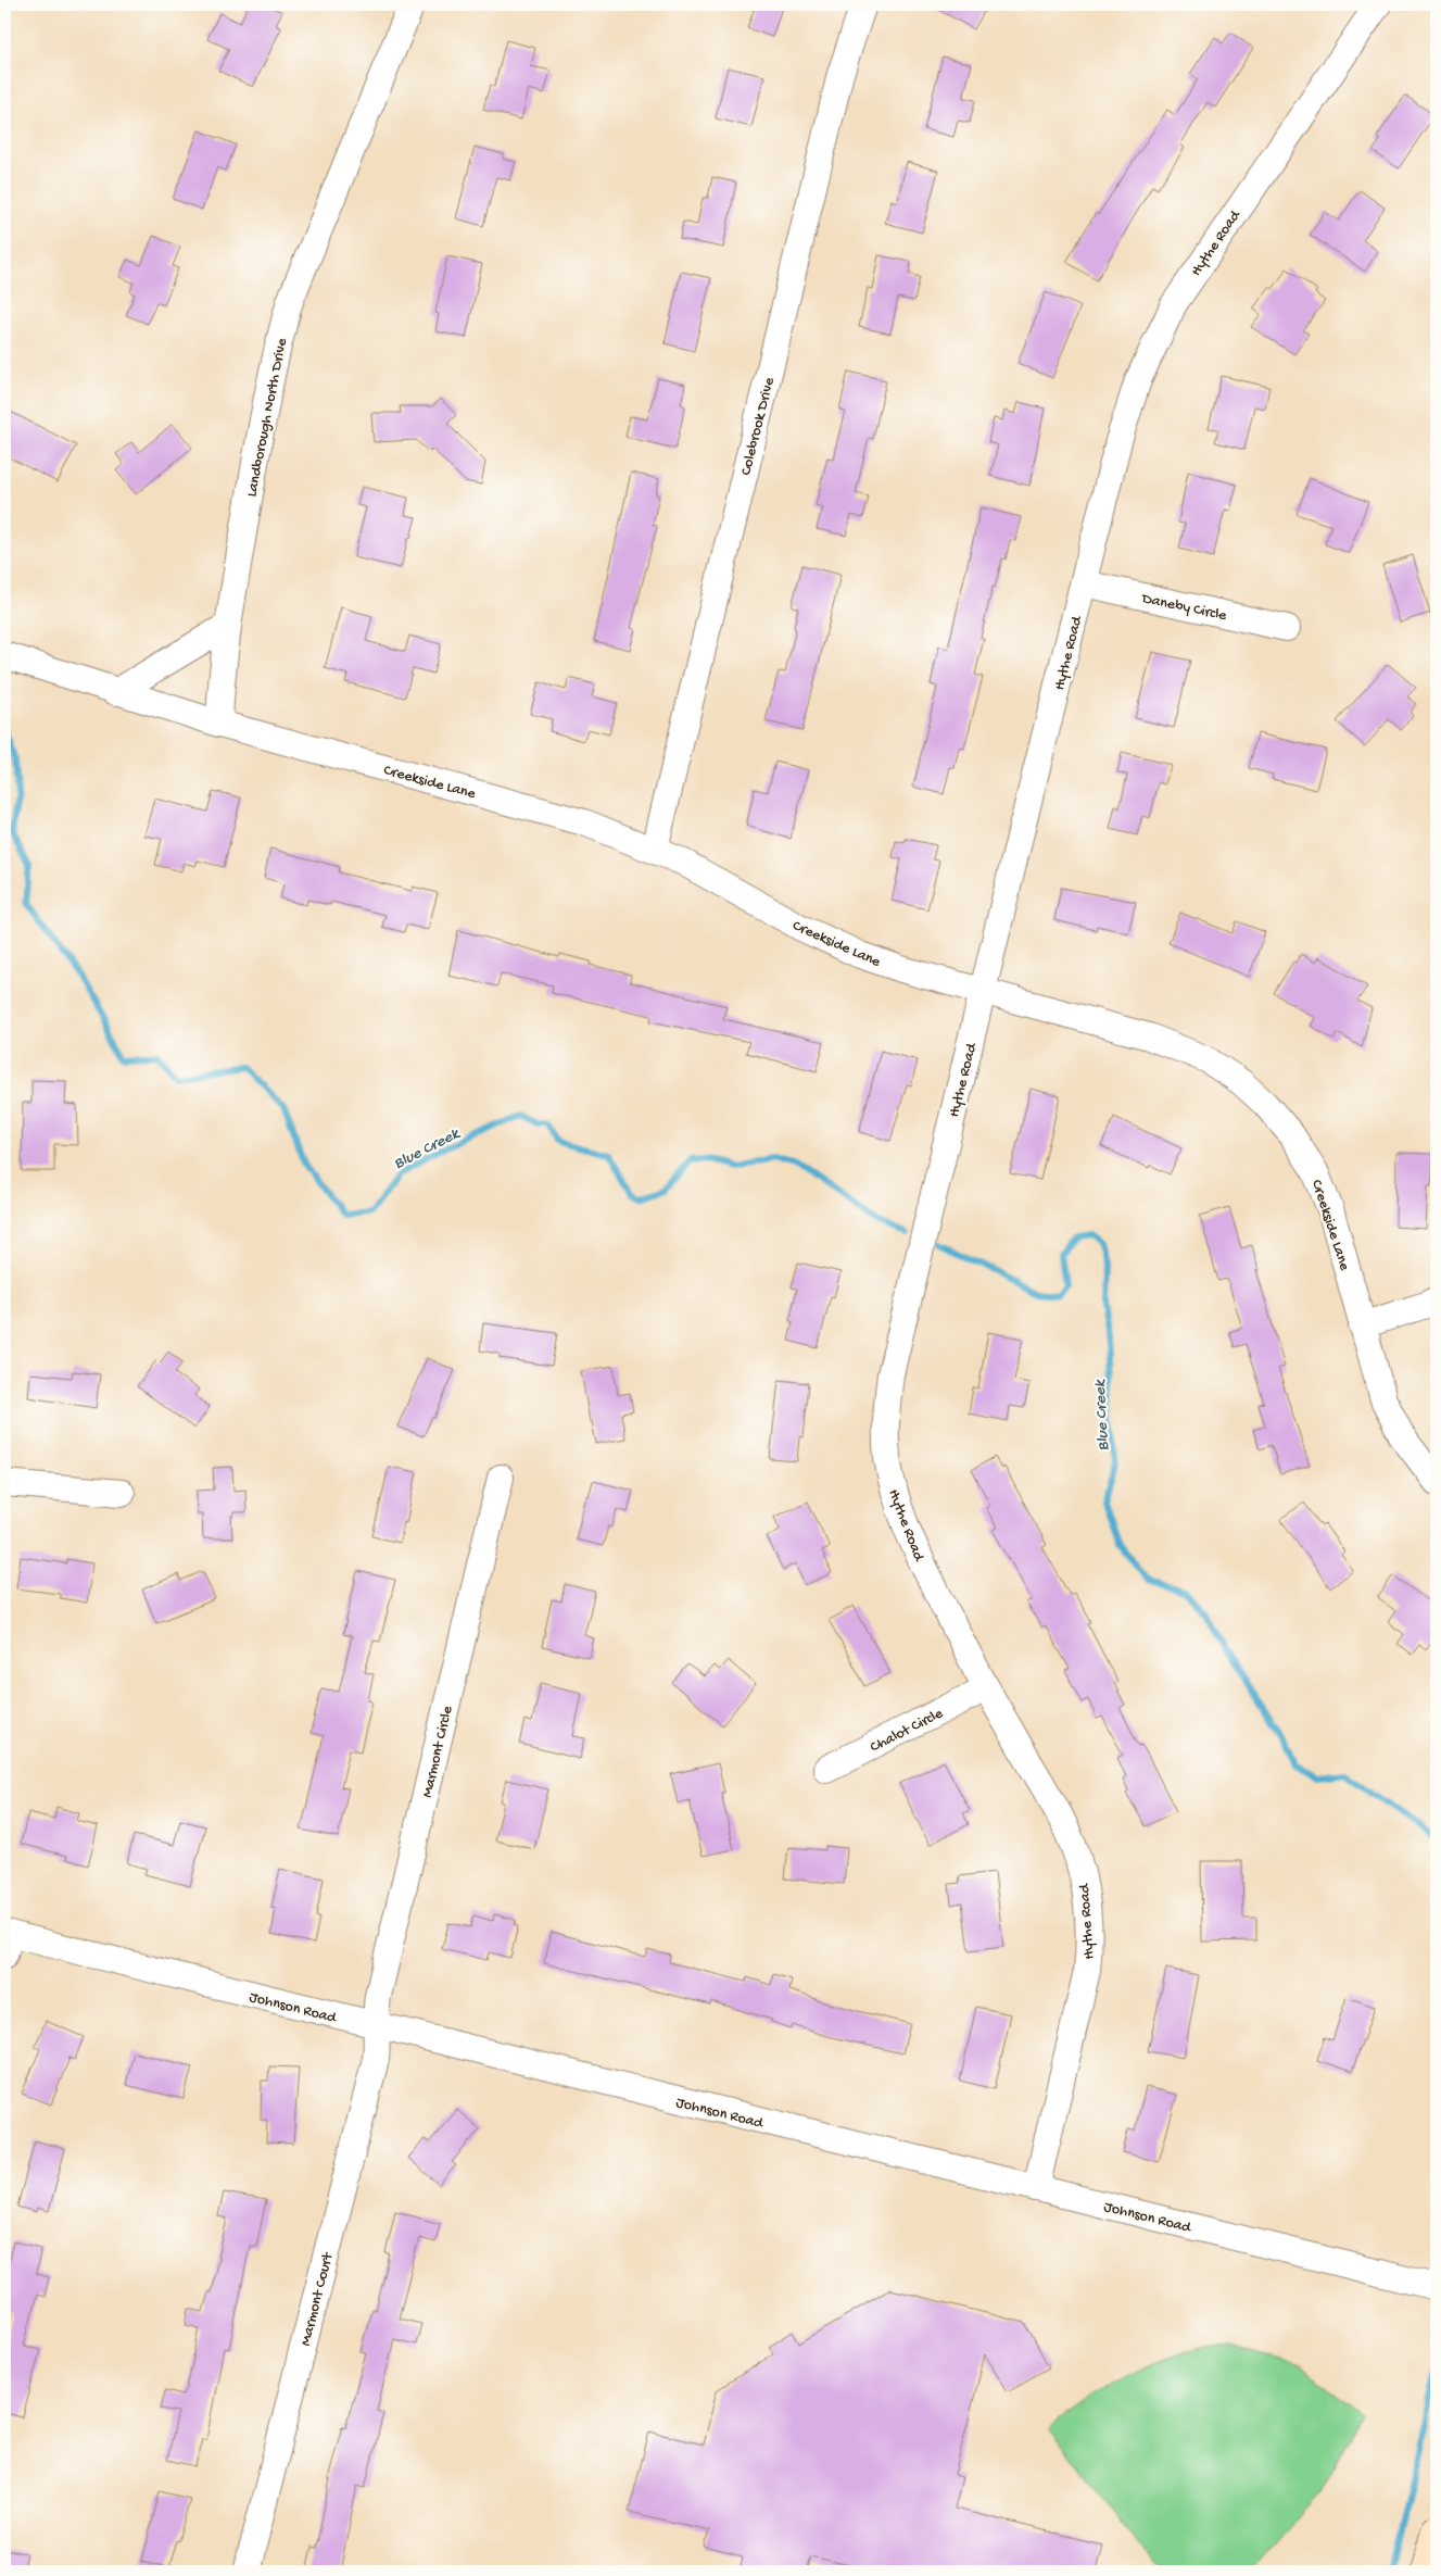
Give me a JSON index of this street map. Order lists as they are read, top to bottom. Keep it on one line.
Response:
{"streets":{"street":["Hythe Road","Landborough North Drive","Colebrook Drive","Daneby Circle","Creekside Lane","Chalot Circle","Marmont Circle","Johnson Road","Marmont Court"]},"crossings":[["Hythe Road","Daneby Circle"],["Hythe Road","Creekside Lane"],["Hythe Road","Chalot Circle"],["Hythe Road","Johnson Road"],["Landborough North Drive","Creekside Lane"],["Colebrook Drive","Creekside Lane"],["Marmont Circle","Johnson Road"],["Marmont Circle","Marmont Court"],["Johnson Road","Marmont Court"]],"water":["Blue Creek"]}
